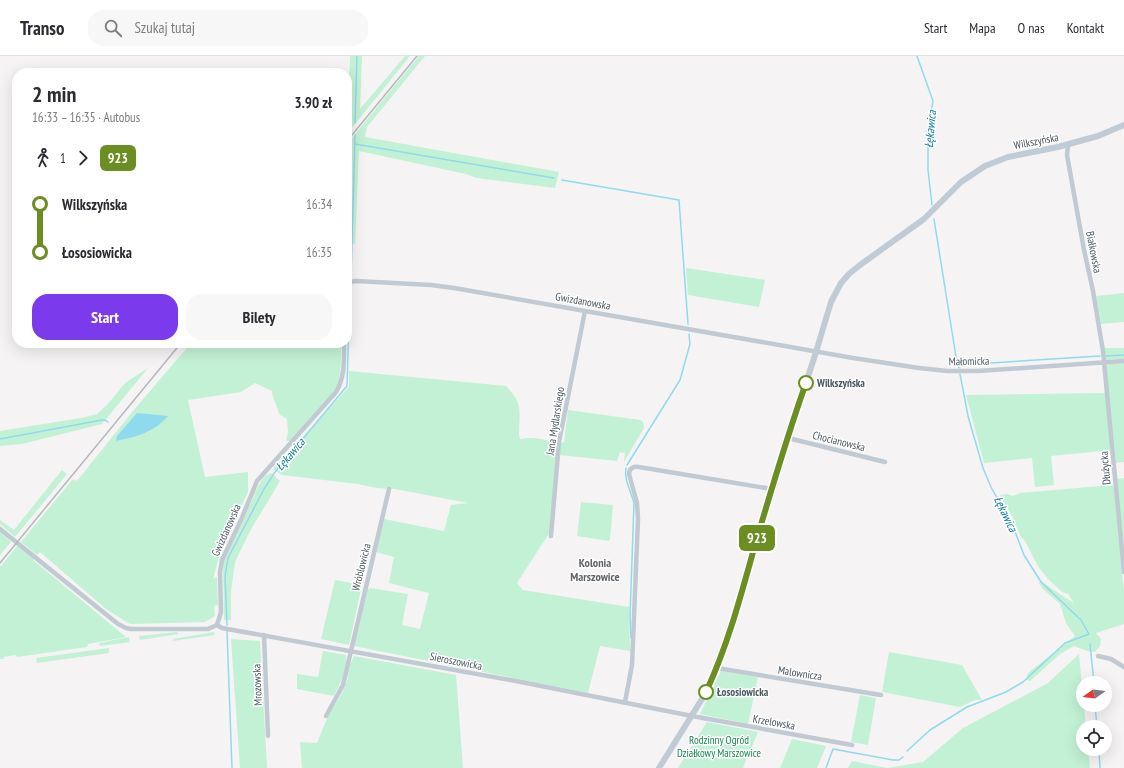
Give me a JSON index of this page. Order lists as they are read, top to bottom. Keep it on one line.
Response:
{"streets":{"street":["Wilkszyńska","Białkowska","Gwizdanowska","Małomicka","Jana Mydlarskiego","Chocianowska","Dłużycka","Wróblowicka","Sieroszowicka","Malownicza","Mrozowska","Krzelowska"]},"crossings":[["Wilkszyńska","Białkowska"],["Wilkszyńska","Gwizdanowska"],["Wilkszyńska","Małomicka"],["Wilkszyńska","Chocianowska"],["Wilkszyńska","Sieroszowicka"],["Wilkszyńska","Malownicza"],["Wilkszyńska","Krzelowska"],["Białkowska","Małomicka"],["Białkowska","Dłużycka"],["Gwizdanowska","Małomicka"],["Gwizdanowska","Jana Mydlarskiego"],["Gwizdanowska","Sieroszowicka"],["Małomicka","Dłużycka"],["Wróblowicka","Sieroszowicka"],["Sieroszowicka","Mrozowska"],["Sieroszowicka","Krzelowska"]],"districts":["Kolonia Marszowice"],"water":["Łękawica"],"parks":["Rodzinny Ogród Działkowy Marszowice"],"places":["Wilkszyńska","Łososiowicka"],"lines":["bus line 923"],"north":"left","page":{"header":"Transo","search":"Szukaj tutaj","nav":["Start","Mapa","O nas","Kontakt"],"on_map":"923","heading":["2 min","16:33 – 16:35 · Autobus","3.90 zł"],"legs":["1","923"],"list":[{"name":"Wilkszyńska","value":"16:34"},{"name":"Łososiowicka","value":"16:35"}],"buttons":["Start","Bilety"]}}
